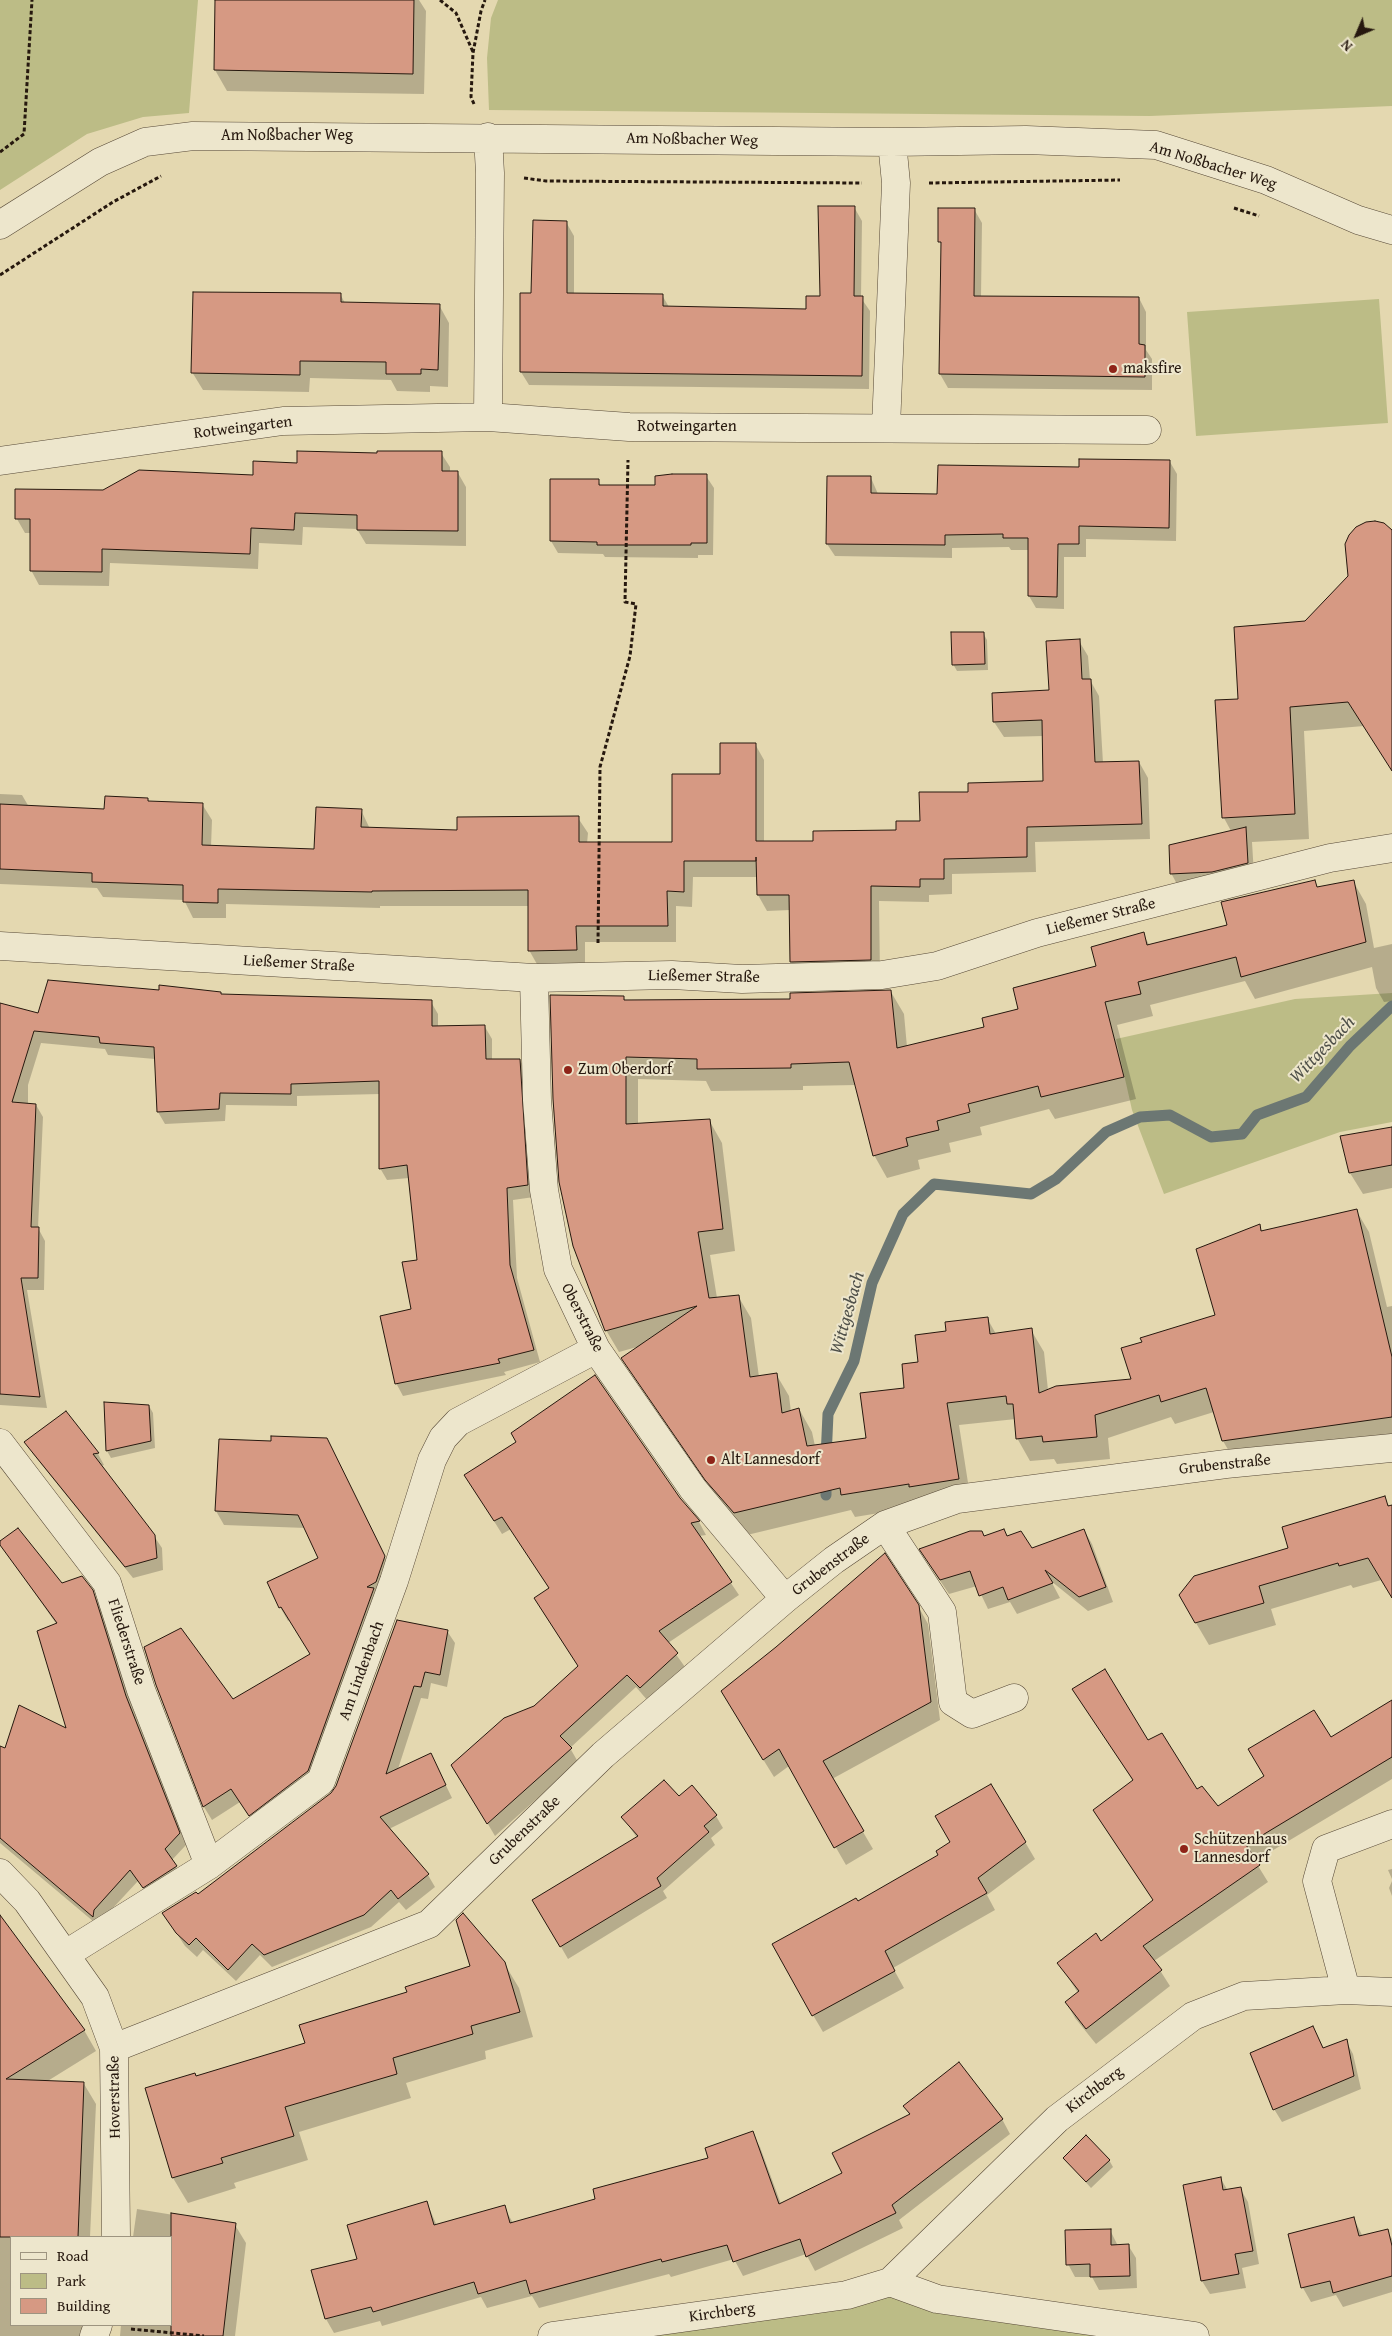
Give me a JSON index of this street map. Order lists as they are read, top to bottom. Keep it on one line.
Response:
{"streets":{"street":["Am Noßbacher Weg","Rotweingarten","Ließemer Straße","Oberstraße","Grubenstraße","Fliederstraße","Am Lindenbach","Kirchberg","Hoverstraße"]},"crossings":[["Ließemer Straße","Oberstraße"],["Oberstraße","Grubenstraße"],["Oberstraße","Am Lindenbach"],["Grubenstraße","Hoverstraße"],["Fliederstraße","Am Lindenbach"],["Am Lindenbach","Hoverstraße"]],"water":["Wittgesbach"],"places":["maksfire","Zum Oberdorf","Alt Lannesdorf","Schützenhaus Lannesdorf"],"legend":["Road","Park","Building"],"north":"bottom left"}
